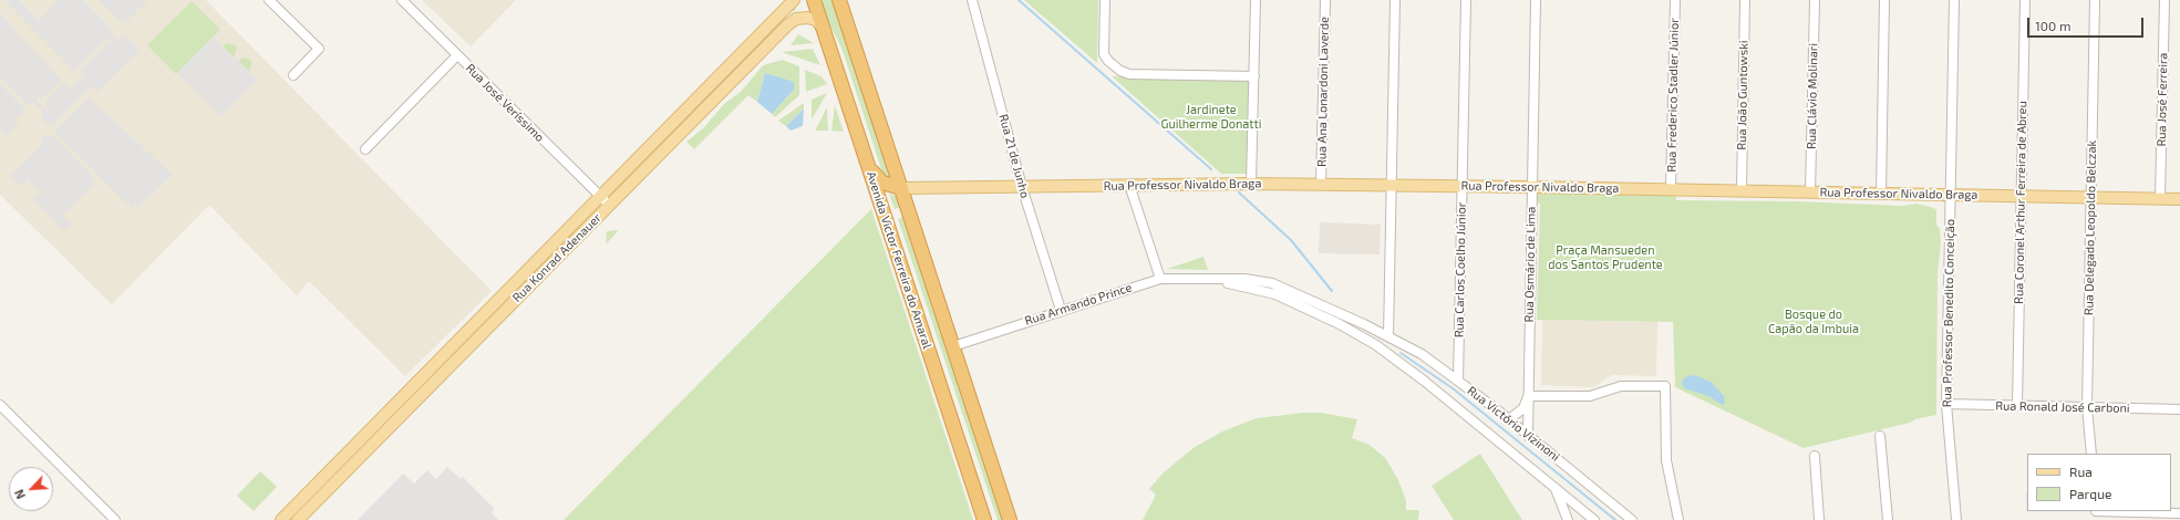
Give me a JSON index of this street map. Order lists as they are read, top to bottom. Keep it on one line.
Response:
{"streets":{"highway":["Avenida Victor Ferreira do Amaral"],"main road":["Rua Professor Nivaldo Braga","Rua Konrad Adenauer"],"street":["Rua Ana Lonardoni Laverde","Rua Frederico Stadler Júnior","Rua João Guntowski","Rua Clávio Molinari","Rua José Ferreira","Rua José Veríssimo","Rua 21 de Junho","Rua Coronel Arthur Ferreira de Abreu","Rua Delegado Leopoldo Belczak","Rua Osmário de Lima","Rua Carlos Coelho Júnior","Rua Armando Prince","Rua Professor Benedito Conceição","Rua Ronald José Carboni","Rua Victório Vizinoni"]},"crossings":[["Rua Ana Lonardoni Laverde","Rua Professor Nivaldo Braga"],["Rua Frederico Stadler Júnior","Rua Professor Nivaldo Braga"],["Rua João Guntowski","Rua Professor Nivaldo Braga"],["Rua Clávio Molinari","Rua Professor Nivaldo Braga"],["Rua José Ferreira","Rua Professor Nivaldo Braga"],["Rua José Veríssimo","Rua Konrad Adenauer"],["Rua 21 de Junho","Rua Professor Nivaldo Braga"],["Rua 21 de Junho","Rua Armando Prince"],["Rua Professor Nivaldo Braga","Rua Coronel Arthur Ferreira de Abreu"],["Rua Professor Nivaldo Braga","Rua Delegado Leopoldo Belczak"],["Rua Professor Nivaldo Braga","Avenida Victor Ferreira do Amaral"],["Rua Professor Nivaldo Braga","Rua Osmário de Lima"],["Rua Professor Nivaldo Braga","Rua Carlos Coelho Júnior"],["Rua Professor Nivaldo Braga","Rua Professor Benedito Conceição"],["Rua Coronel Arthur Ferreira de Abreu","Rua Ronald José Carboni"],["Rua Delegado Leopoldo Belczak","Rua Ronald José Carboni"],["Rua Konrad Adenauer","Avenida Victor Ferreira do Amaral"],["Avenida Victor Ferreira do Amaral","Rua Armando Prince"],["Rua Osmário de Lima","Rua Victório Vizinoni"],["Rua Carlos Coelho Júnior","Rua Victório Vizinoni"],["Rua Armando Prince","Rua Victório Vizinoni"],["Rua Professor Benedito Conceição","Rua Ronald José Carboni"]],"parks":["Jardinete Guilherme Donatti","Praça Mansueden dos Santos Prudente","Bosque do Capão da Imbuia"],"legend":["Rua","Parque"],"scale_bar":"100 m","north":"bottom left"}
